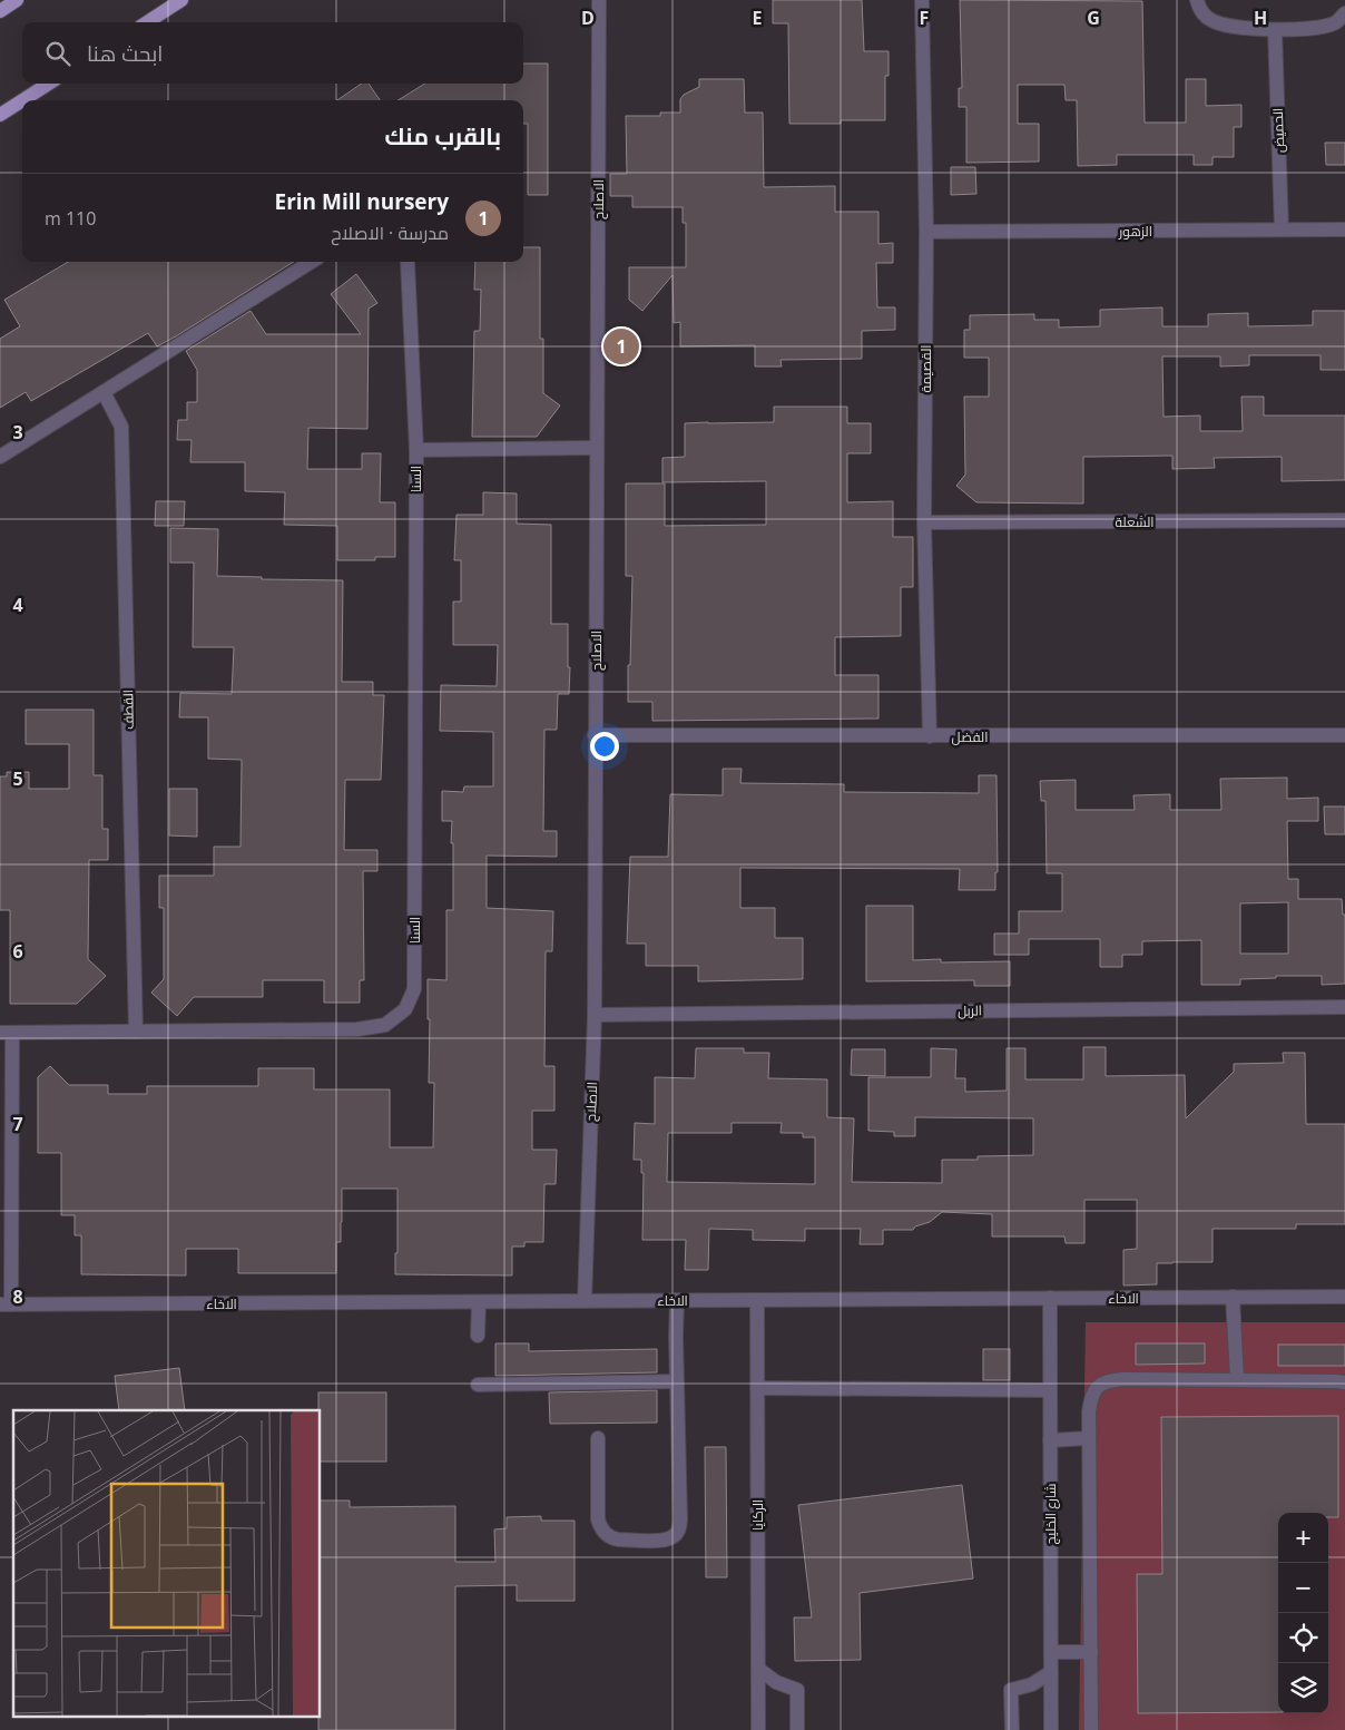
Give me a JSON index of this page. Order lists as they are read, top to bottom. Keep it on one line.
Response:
{"streets":{"street":["الحميض","الاصلاح","الزهور","القصيمة","السنا","الشعلة","القطف","الفضل","الربل","الاخاء","شارع الخليج","الركايا"]},"crossings":[["الحميض","الزهور"],["الاصلاح","السنا"],["الاصلاح","الفضل"],["الاصلاح","الربل"],["الاصلاح","الاخاء"],["الزهور","القصيمة"],["القصيمة","الشعلة"],["القصيمة","الفضل"],["السنا","القطف"],["السنا","الاخاء"],["الاخاء","شارع الخليج"],["الاخاء","الركايا"]],"page":{"search":"ابحث هنا","heading":"بالقرب منك","list":[{"mark":"1","name":"Erin Mill nursery","note":"مدرسة · الاصلاح","value":"110 m"}],"pins":"1","map_buttons":["+","−"]},"grid":{"columns":["D","E","F","G","H"],"rows":["3","4","5","6","7","8"]}}
